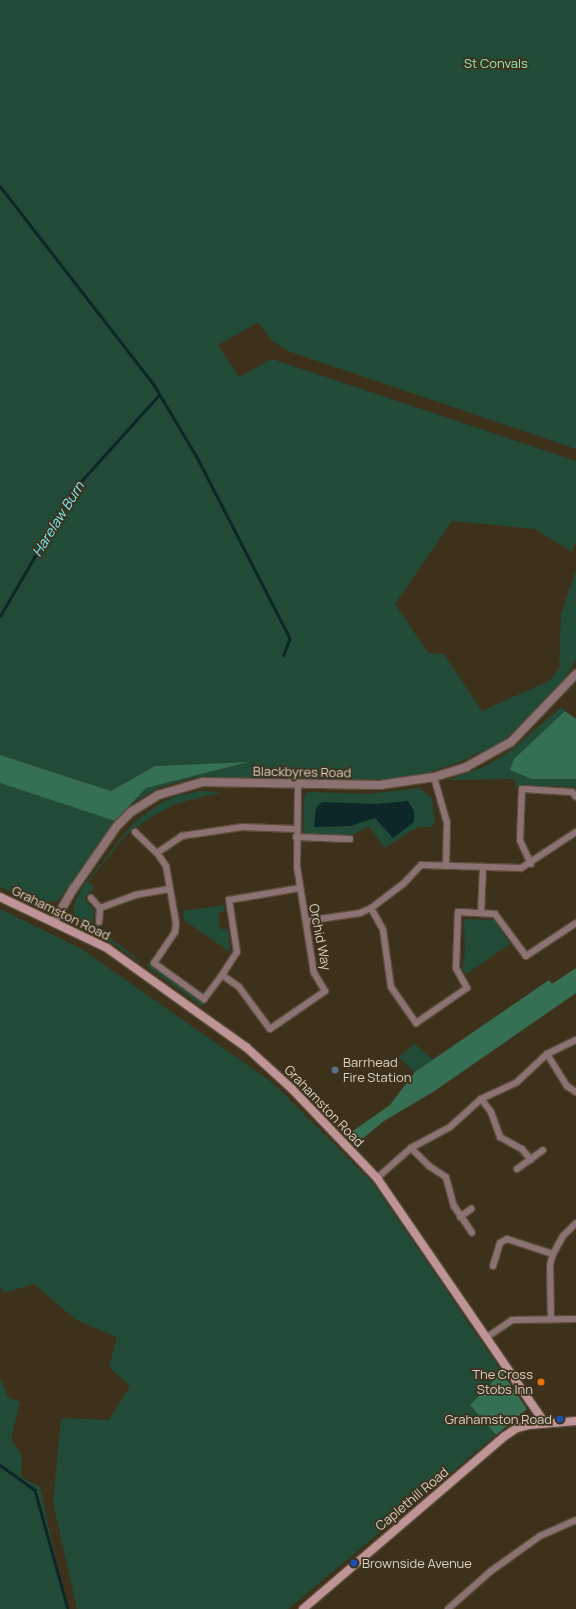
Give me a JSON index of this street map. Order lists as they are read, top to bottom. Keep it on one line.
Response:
{"streets":{"main road":["Grahamston Road","Caplethill Road"],"street":["Blackbyres Road","Orchid Way"]},"crossings":[["Blackbyres Road","Grahamston Road"],["Blackbyres Road","Orchid Way"],["Grahamston Road","Caplethill Road"]],"water":["Harelaw Burn"],"parks":["St Convals"],"places":["Barrhead Fire Station","The Cross Stobs Inn","Grahamston Road","Brownside Avenue"]}
